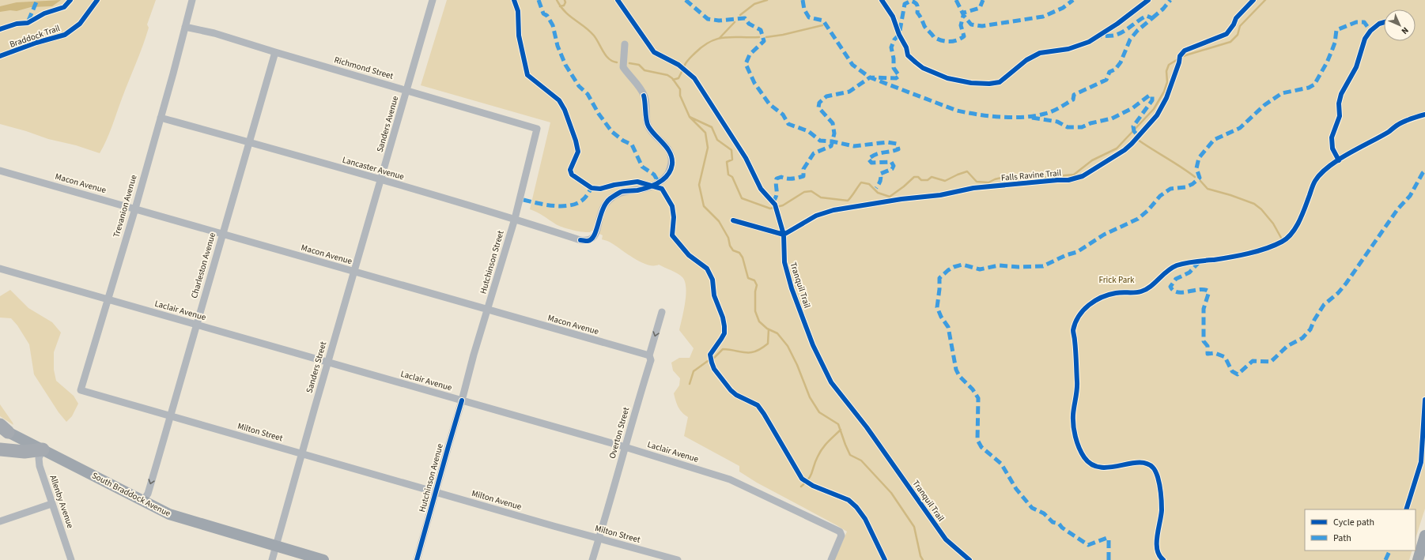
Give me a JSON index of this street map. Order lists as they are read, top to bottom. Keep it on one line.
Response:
{"streets":{"main road":["South Braddock Avenue"],"street":["Richmond Street","Sanders Avenue","Lancaster Avenue","Macon Avenue","Trevanion Avenue","Hutchinson Street","Charleston Avenue","Laclair Avenue","Sanders Street","Milton Street","Overton Street","Hutchinson Avenue","Milton Avenue","Allenby Avenue"],"cycle path":["Braddock Trail","Falls Ravine Trail","Tranquil Trail"]},"crossings":[["Richmond Street","Sanders Avenue"],["Richmond Street","Trevanion Avenue"],["Richmond Street","Hutchinson Street"],["Richmond Street","Charleston Avenue"],["Sanders Avenue","Lancaster Avenue"],["Sanders Avenue","Sanders Street"],["Lancaster Avenue","Trevanion Avenue"],["Lancaster Avenue","Hutchinson Street"],["Lancaster Avenue","Charleston Avenue"],["Lancaster Avenue","Sanders Street"],["Macon Avenue","Trevanion Avenue"],["Macon Avenue","Hutchinson Street"],["Macon Avenue","Charleston Avenue"],["Macon Avenue","Sanders Street"],["Macon Avenue","Overton Street"],["Trevanion Avenue","Laclair Avenue"],["Trevanion Avenue","Milton Street"],["Hutchinson Street","Laclair Avenue"],["Hutchinson Street","Hutchinson Avenue"],["Charleston Avenue","Laclair Avenue"],["Charleston Avenue","Milton Street"],["Charleston Avenue","South Braddock Avenue"],["Laclair Avenue","Sanders Street"],["Laclair Avenue","Overton Street"],["Laclair Avenue","Hutchinson Avenue"],["Sanders Street","Milton Street"],["Sanders Street","South Braddock Avenue"],["Milton Street","Overton Street"],["Milton Street","Hutchinson Avenue"],["Milton Street","Milton Avenue"],["Hutchinson Avenue","Milton Avenue"],["South Braddock Avenue","Allenby Avenue"]],"parks":["Frick Park"],"legend":["Cycle path","Path"],"north":"bottom right"}
